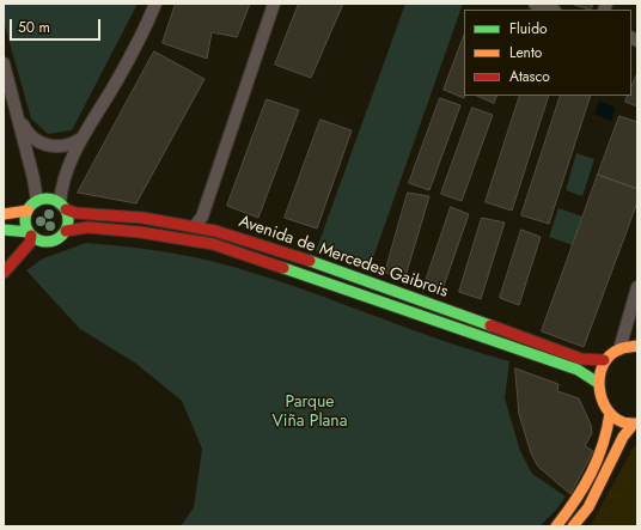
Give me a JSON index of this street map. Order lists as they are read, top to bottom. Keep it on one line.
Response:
{"streets":{"street":["Avenida de Mercedes Gaibrois"]},"parks":["Parque Viña Plana"],"legend":["Fluido","Lento","Atasco"],"scale_bar":"50 m"}
